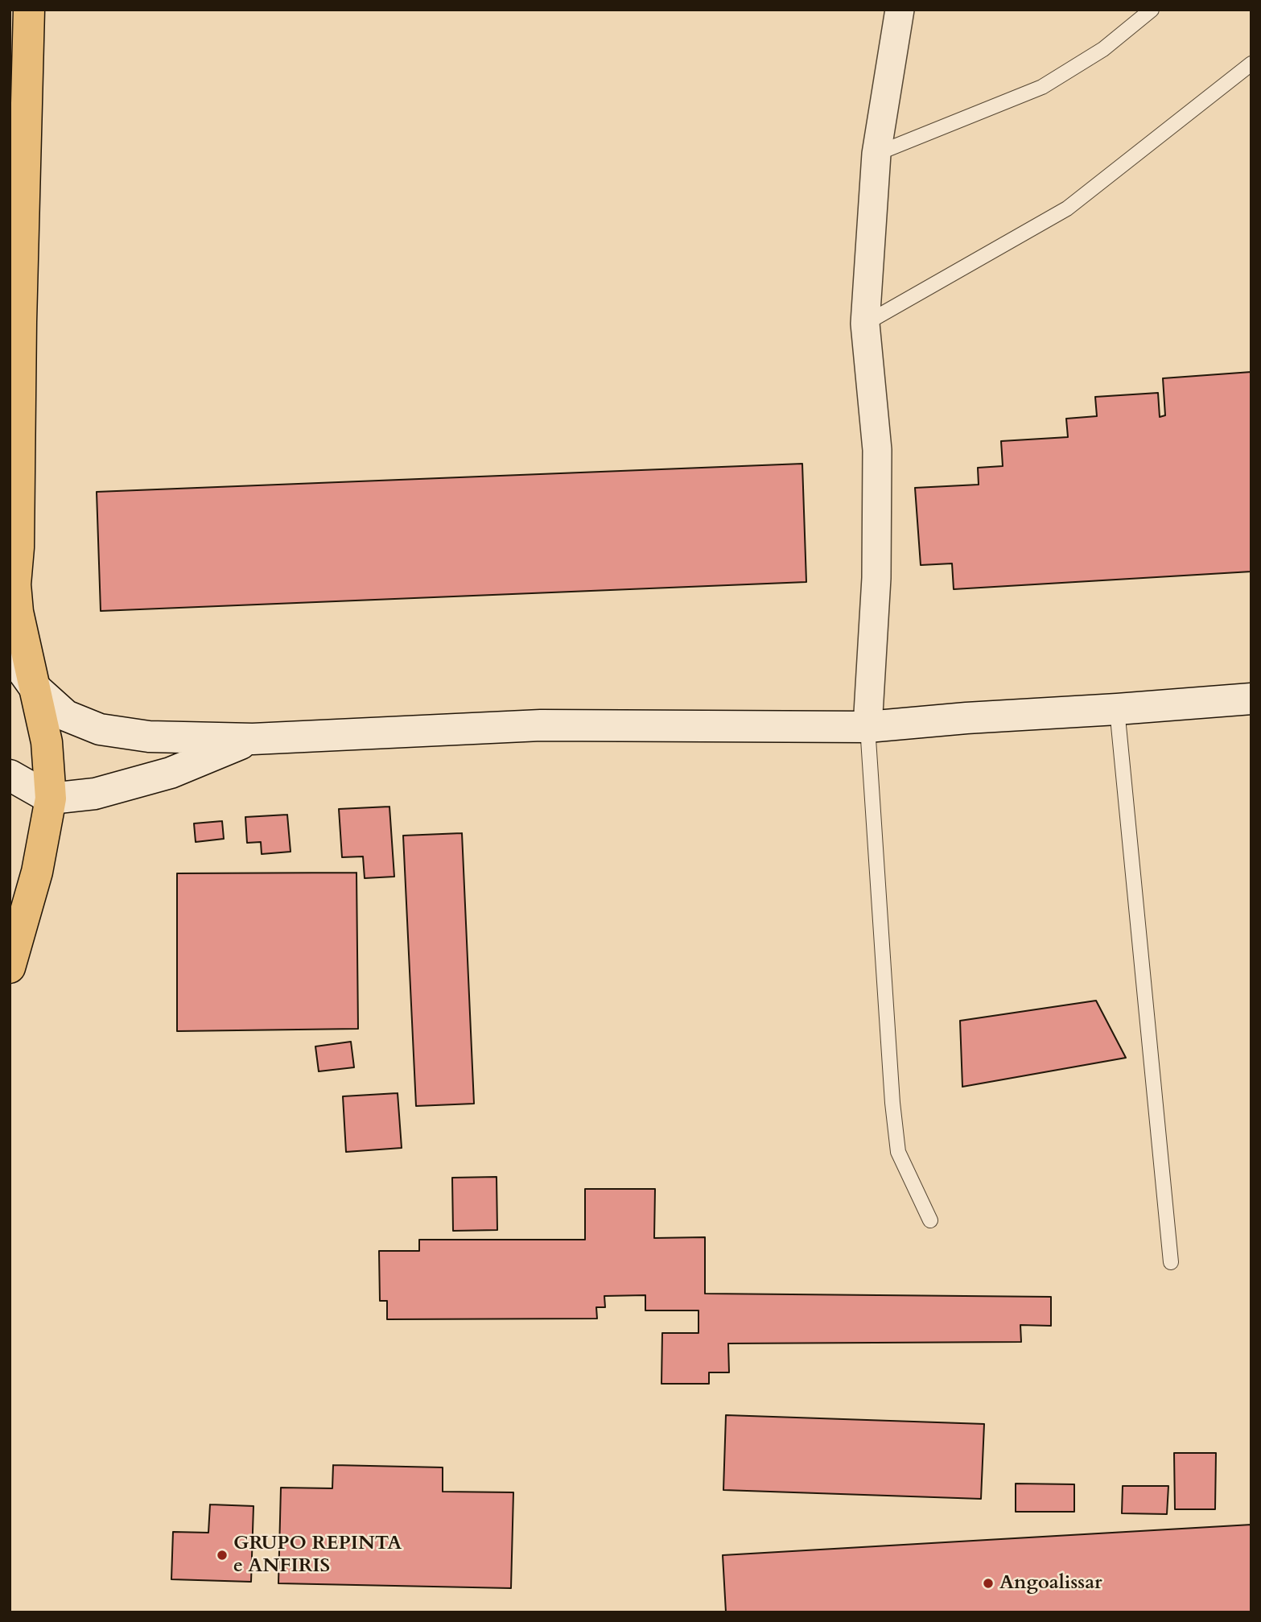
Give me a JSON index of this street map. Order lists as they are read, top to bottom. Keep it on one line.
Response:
{"places":["GRUPO REPINTA e ANFIRIS","Angoalissar"]}
